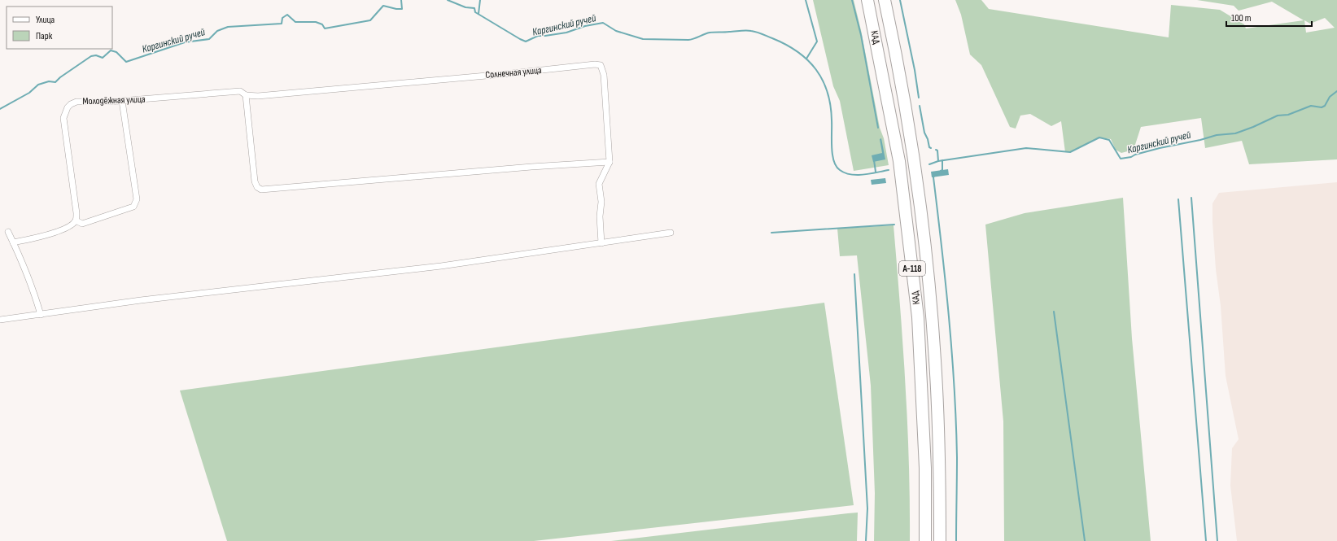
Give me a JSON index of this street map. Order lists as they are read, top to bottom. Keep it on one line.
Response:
{"streets":{"highway":["КАД","А-118"],"street":["Солнечная улица","Молодёжная улица"]},"crossings":[["Солнечная улица","Молодёжная улица"]],"water":["Каргинский ручей"],"legend":["Улица","Парк"],"scale_bar":"100 m"}
